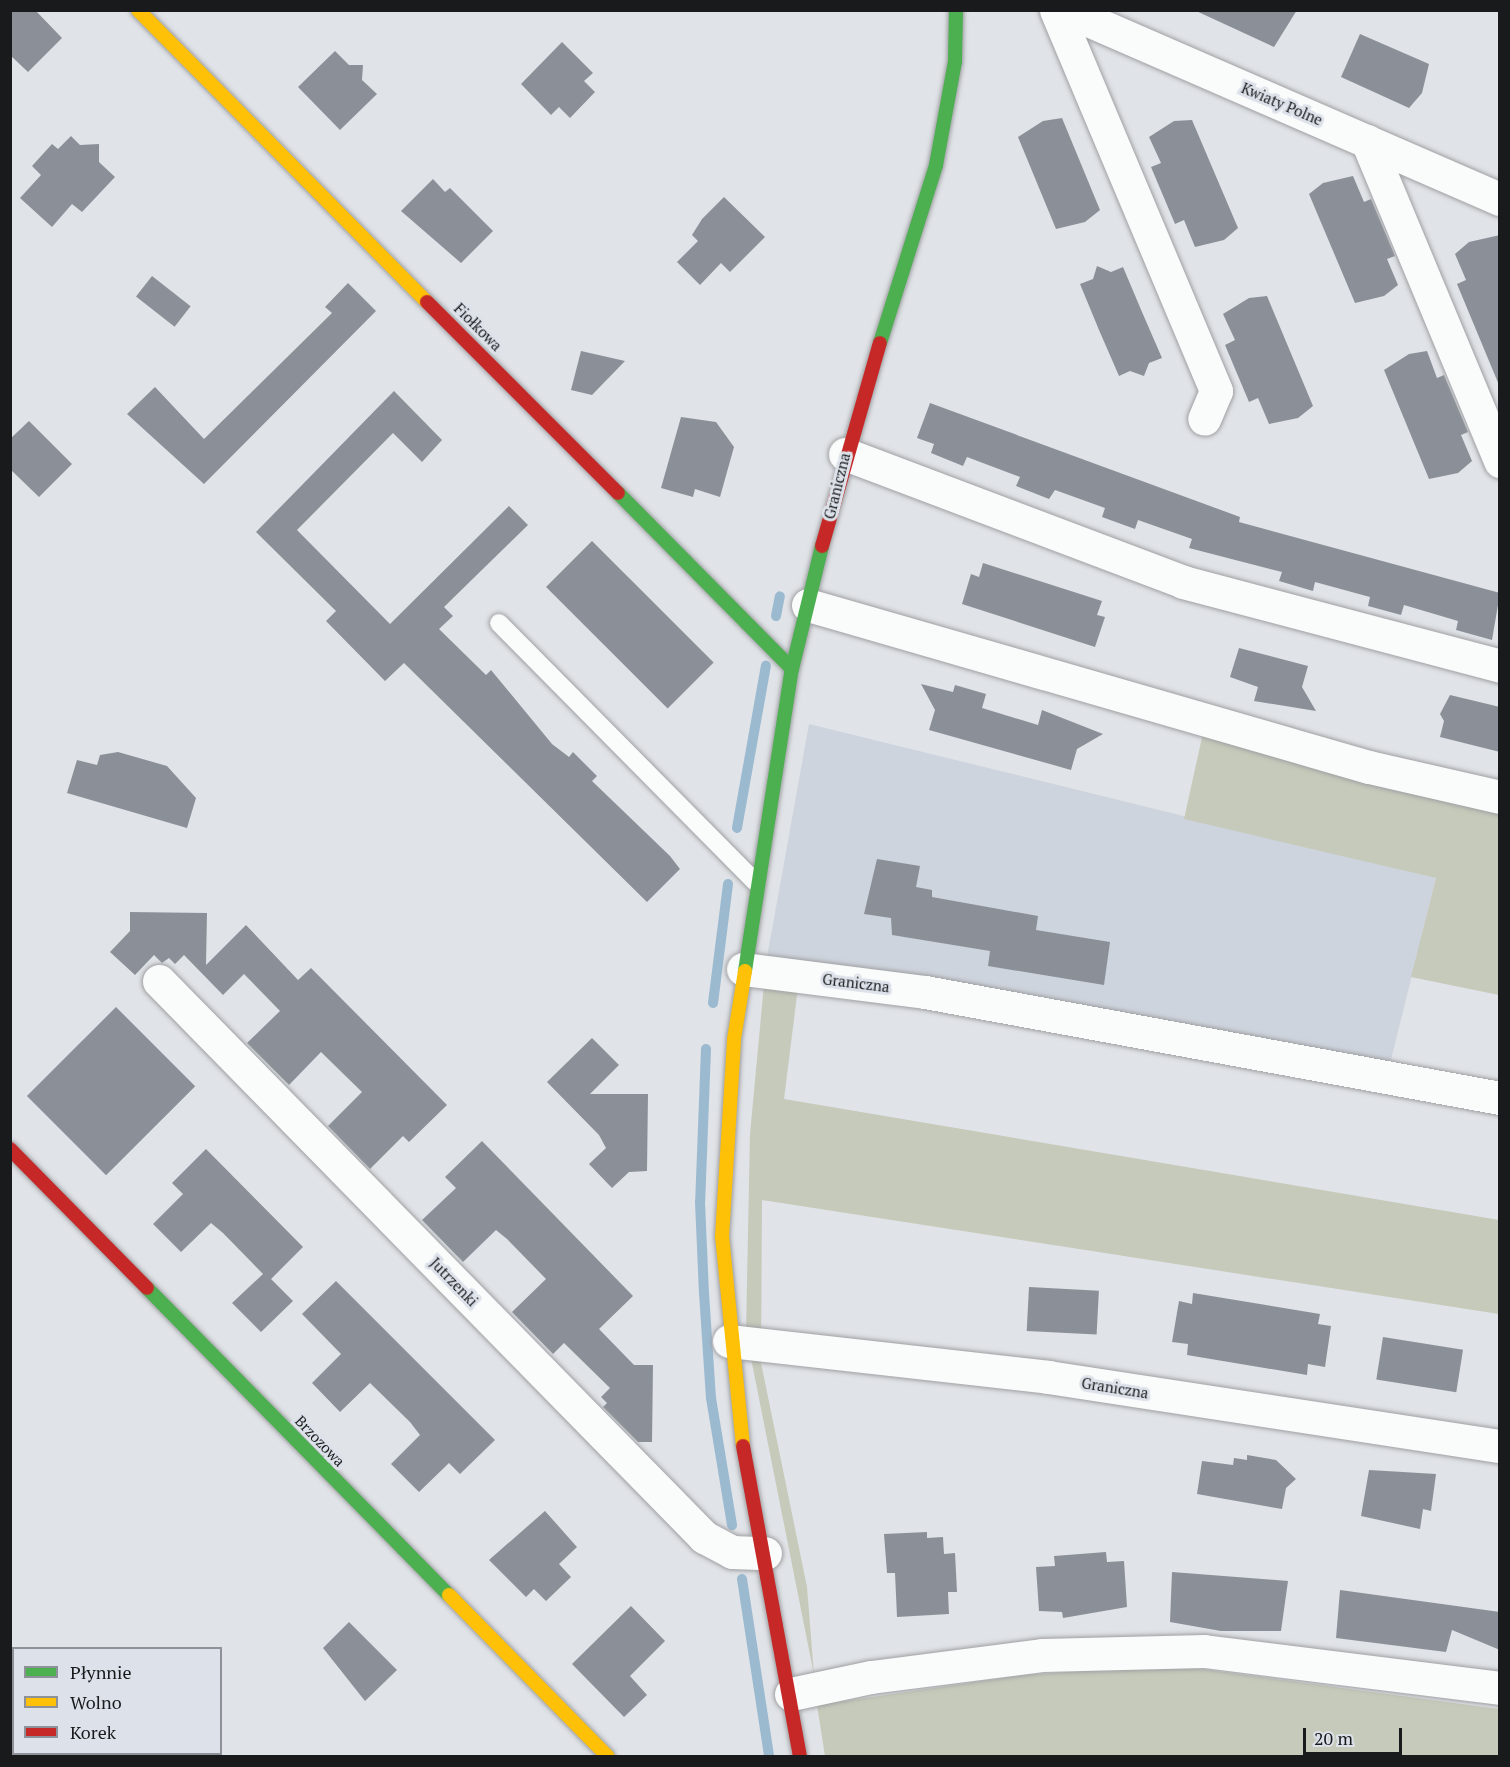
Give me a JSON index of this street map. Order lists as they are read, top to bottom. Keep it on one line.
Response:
{"streets":{"street":["Kwiaty Polne","Fiołkowa","Graniczna","Jutrzenki","Brzozowa"]},"crossings":[["Fiołkowa","Graniczna"],["Graniczna","Jutrzenki"]],"legend":["Płynnie","Wolno","Korek"],"scale_bar":"20 m"}
